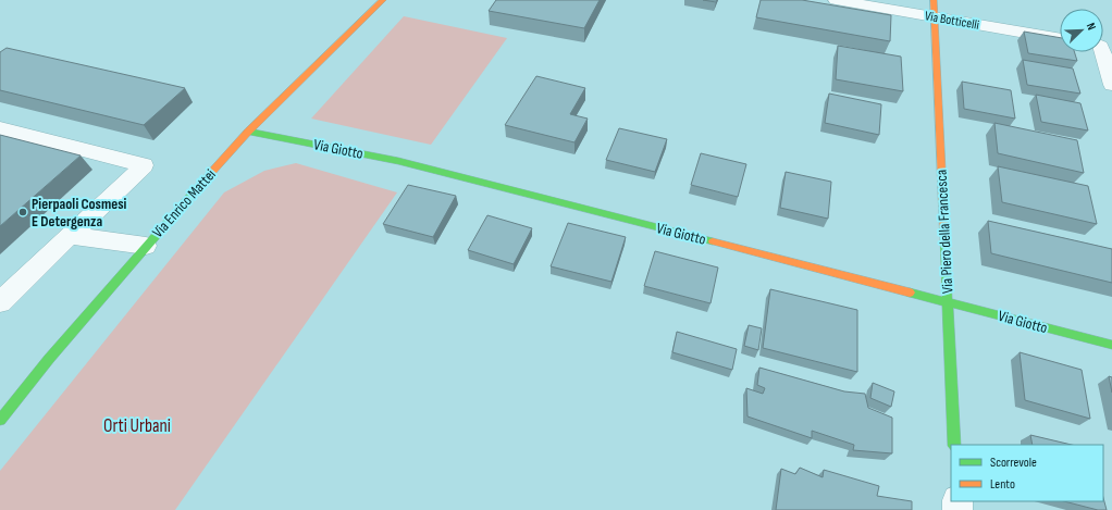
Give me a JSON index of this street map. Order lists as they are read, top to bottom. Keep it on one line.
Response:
{"streets":{"street":["Via Botticelli","Via Giotto","Via Enrico Mattei","Via Piero della Francesca"]},"crossings":[["Via Botticelli","Via Piero della Francesca"],["Via Giotto","Via Enrico Mattei"],["Via Giotto","Via Piero della Francesca"]],"parks":["Orti Urbani"],"places":["Pierpaoli Cosmesi E Detergenza"],"legend":["Scorrevole","Lento"],"north":"top right"}
